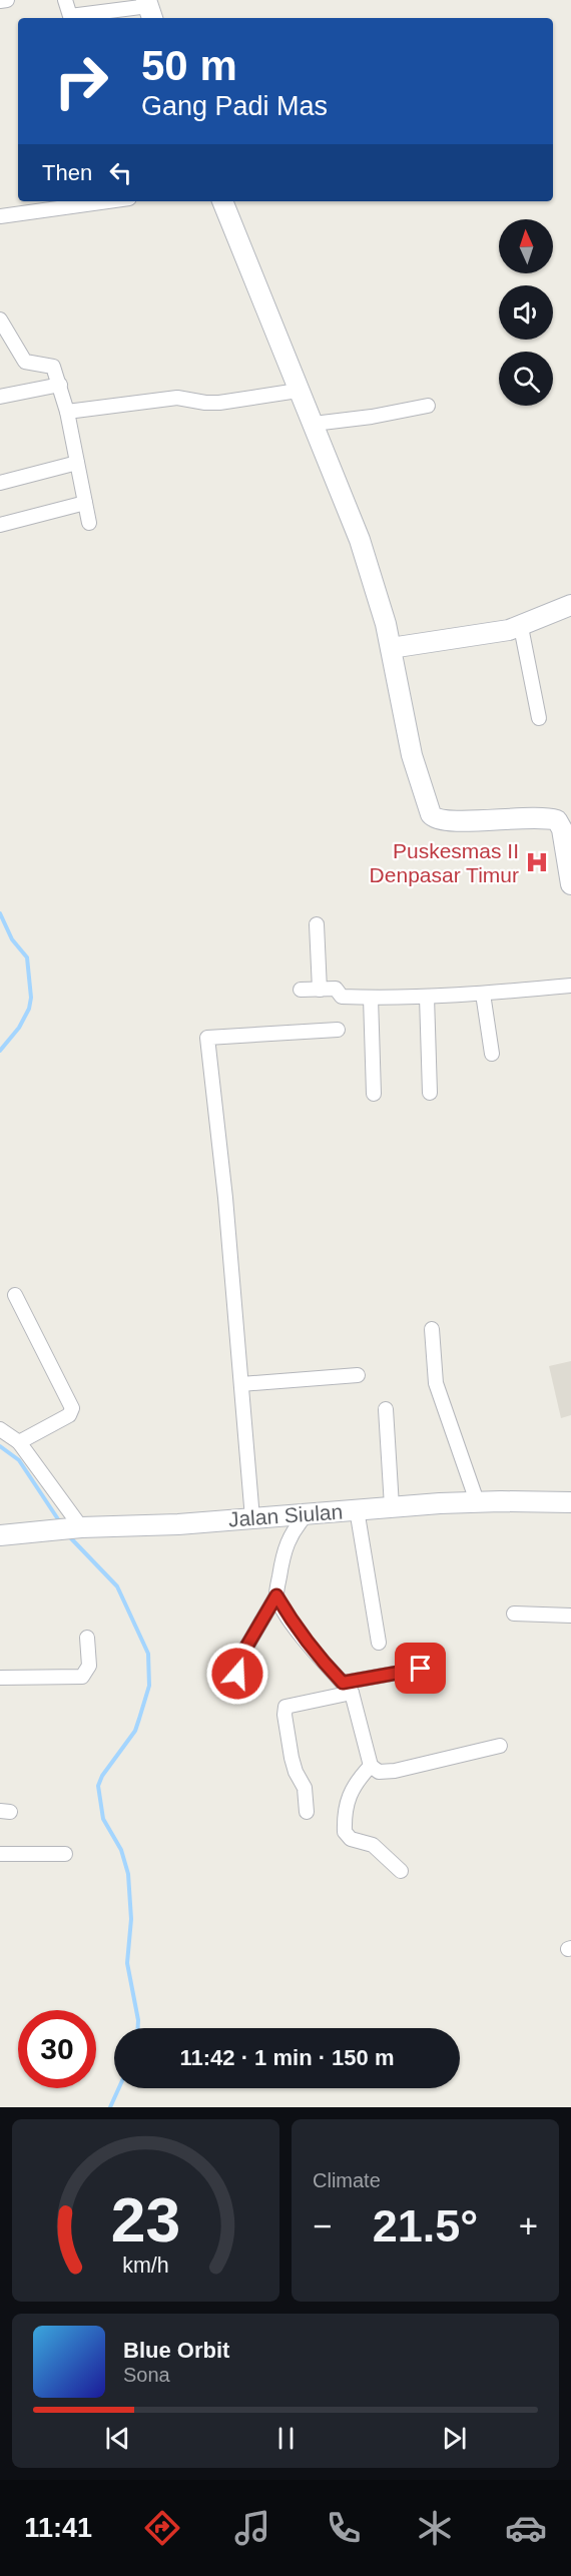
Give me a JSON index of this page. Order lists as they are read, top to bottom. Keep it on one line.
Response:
{"streets":{"street":["Jalan Siulan"]},"places":{"hospital":["Puskesmas II Denpasar Timur"]},"north":"top","page":{"turn":["50 m","Gang Padi Mas"],"then":"Then","limit":"30","trip":"11:42 · 1 min · 150 m","tile":"Climate","heat":["−","21.5°","+"],"song":["Blue Orbit","Sona"],"tabs":"11:41","gauge":["23","km/h"]}}
